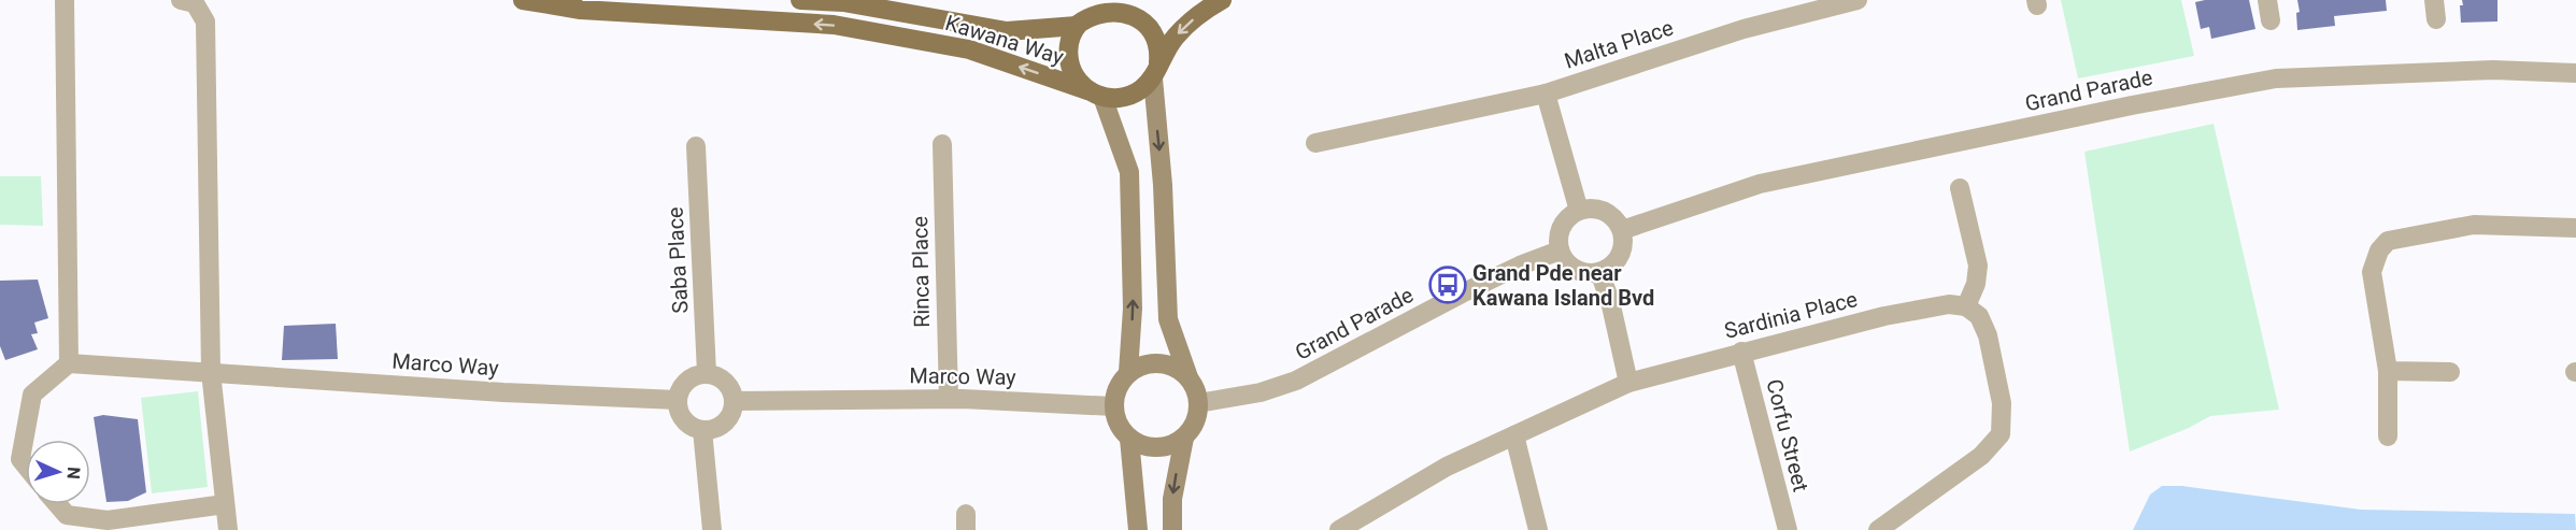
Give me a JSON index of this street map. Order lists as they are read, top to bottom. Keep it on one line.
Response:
{"streets":{"main road":["Kawana Way"],"street":["Malta Place","Grand Parade","Saba Place","Rinca Place","Sardinia Place","Marco Way","Corfu Street"]},"crossings":[["Malta Place","Grand Parade"],["Grand Parade","Marco Way"],["Saba Place","Marco Way"],["Rinca Place","Marco Way"],["Sardinia Place","Corfu Street"]],"places":{"bus stop":["Grand Pde near Kawana Island Bvd"]},"north":"right"}
